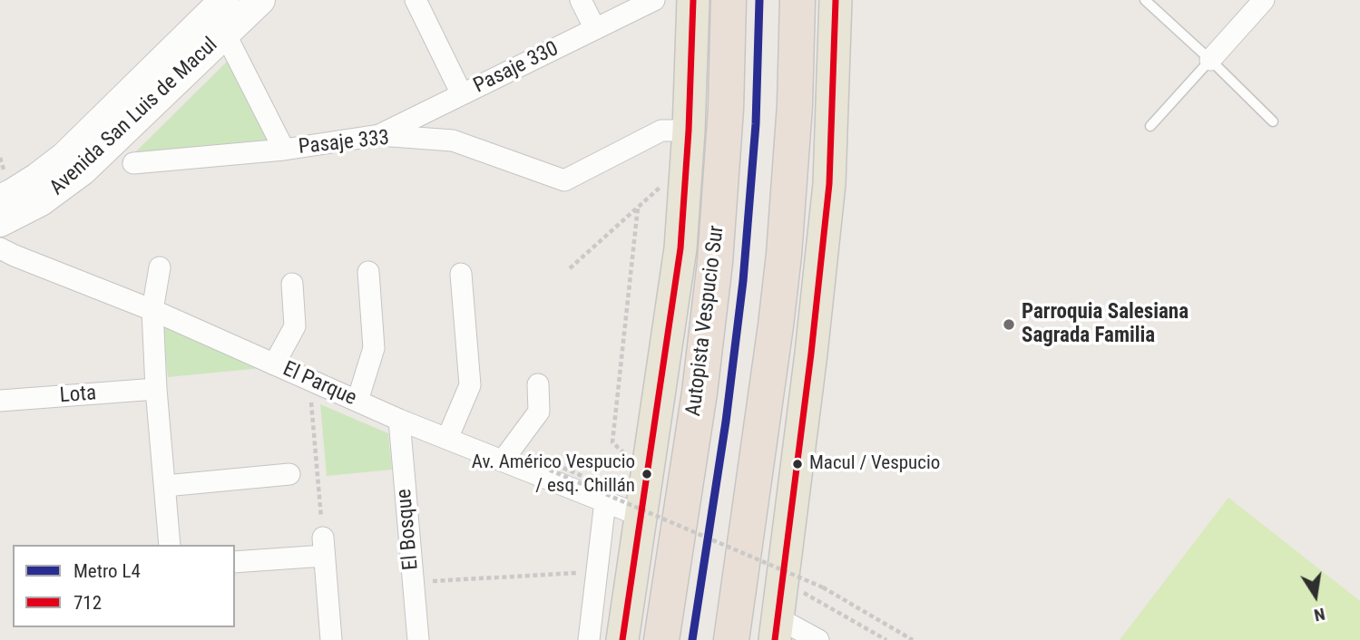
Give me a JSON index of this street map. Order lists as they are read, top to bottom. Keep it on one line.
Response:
{"streets":{"highway":["Autopista Vespucio Sur"],"street":["Pasaje 330","Avenida San Luis de Macul","Pasaje 333","El Parque","Lota","El Bosque"]},"crossings":[["Pasaje 330","Pasaje 333"],["El Parque","El Bosque"]],"places":["Parroquia Salesiana Sagrada Familia","Macul / Vespucio","Av. Américo Vespucio / esq. Chillán"],"lines":["metro line L4","transit line 712"],"legend":["Metro L4","712"],"north":"bottom"}
